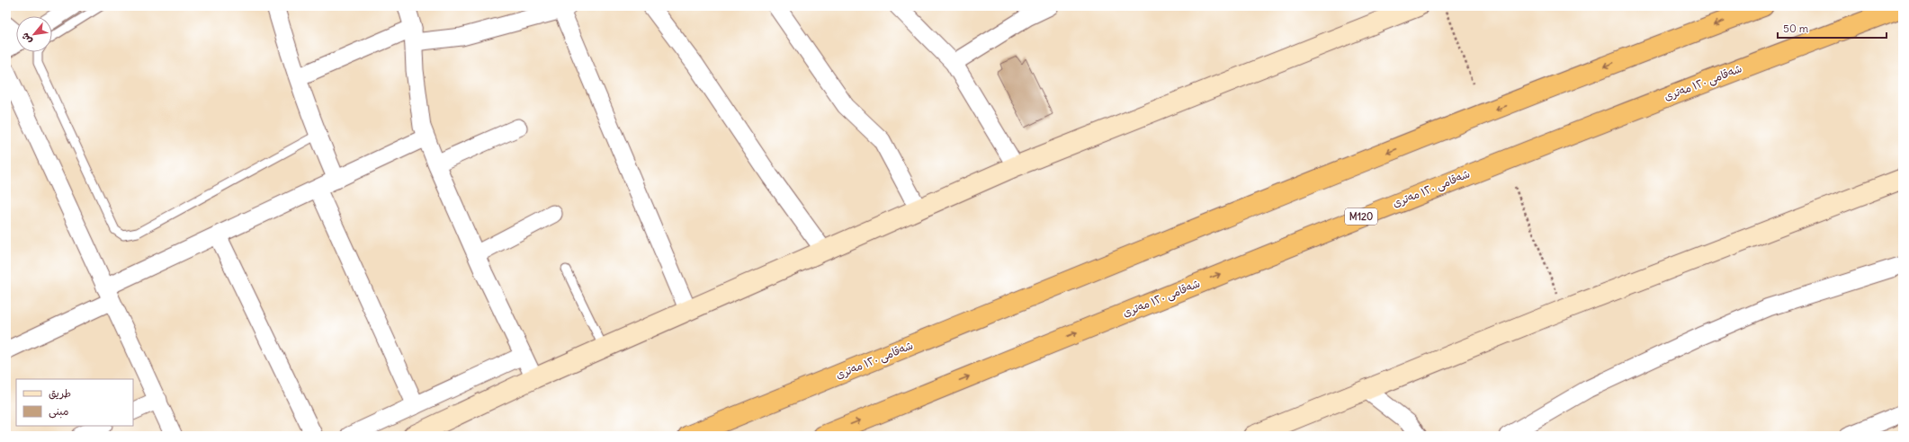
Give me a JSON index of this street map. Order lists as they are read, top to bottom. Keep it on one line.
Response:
{"streets":{"highway":["شەقامی ١٢٠ مەتری","M120"]},"legend":["طريق","مبنى"],"scale_bar":"50 m","north":"bottom left"}
